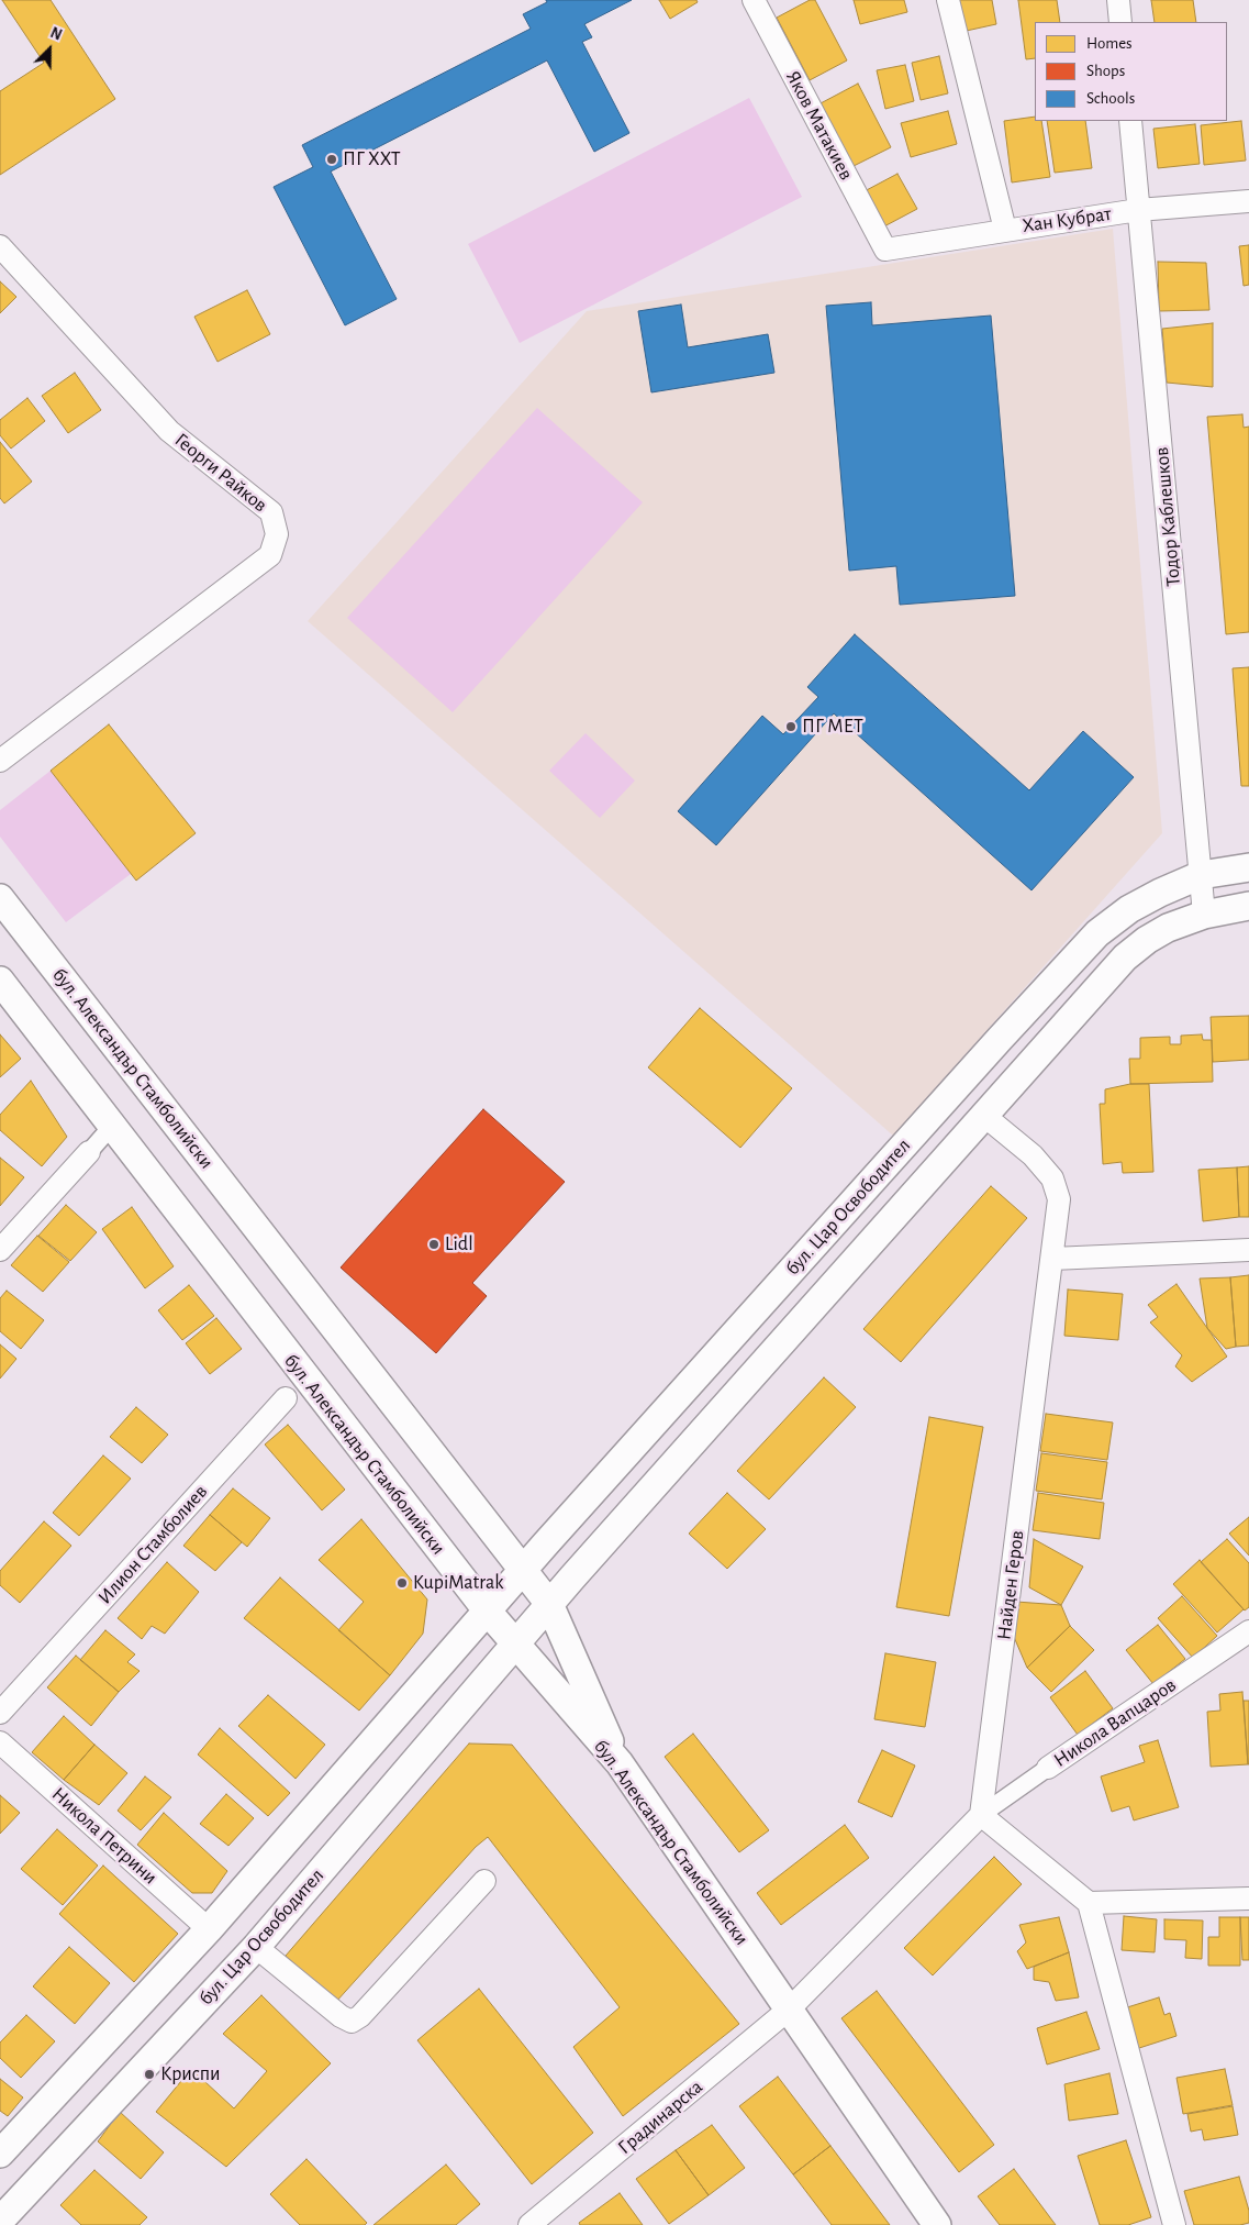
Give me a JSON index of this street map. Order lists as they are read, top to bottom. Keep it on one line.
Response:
{"streets":{"street":["Яков Матакиев","Хан Кубрат","Георги Райков","Тодор Каблешков","бул. Александър Стамболийски","бул. Цар Освободител","Илион Стамболиев","Найден Геров","Никола Вапцаров","Никола Петрини","Градинарска"]},"crossings":[["Яков Матакиев","Хан Кубрат"],["Хан Кубрат","Тодор Каблешков"],["Тодор Каблешков","бул. Цар Освободител"],["бул. Александър Стамболийски","бул. Цар Освободител"],["бул. Александър Стамболийски","Илион Стамболиев"],["бул. Александър Стамболийски","Градинарска"],["бул. Цар Освободител","Найден Геров"],["Найден Геров","Никола Вапцаров"]],"places":["ПГ ХХТ","ПГ МЕТ","Lidl","KupiMatrak","Криспи"],"legend":["Homes","Shops","Schools"],"north":"top right"}
